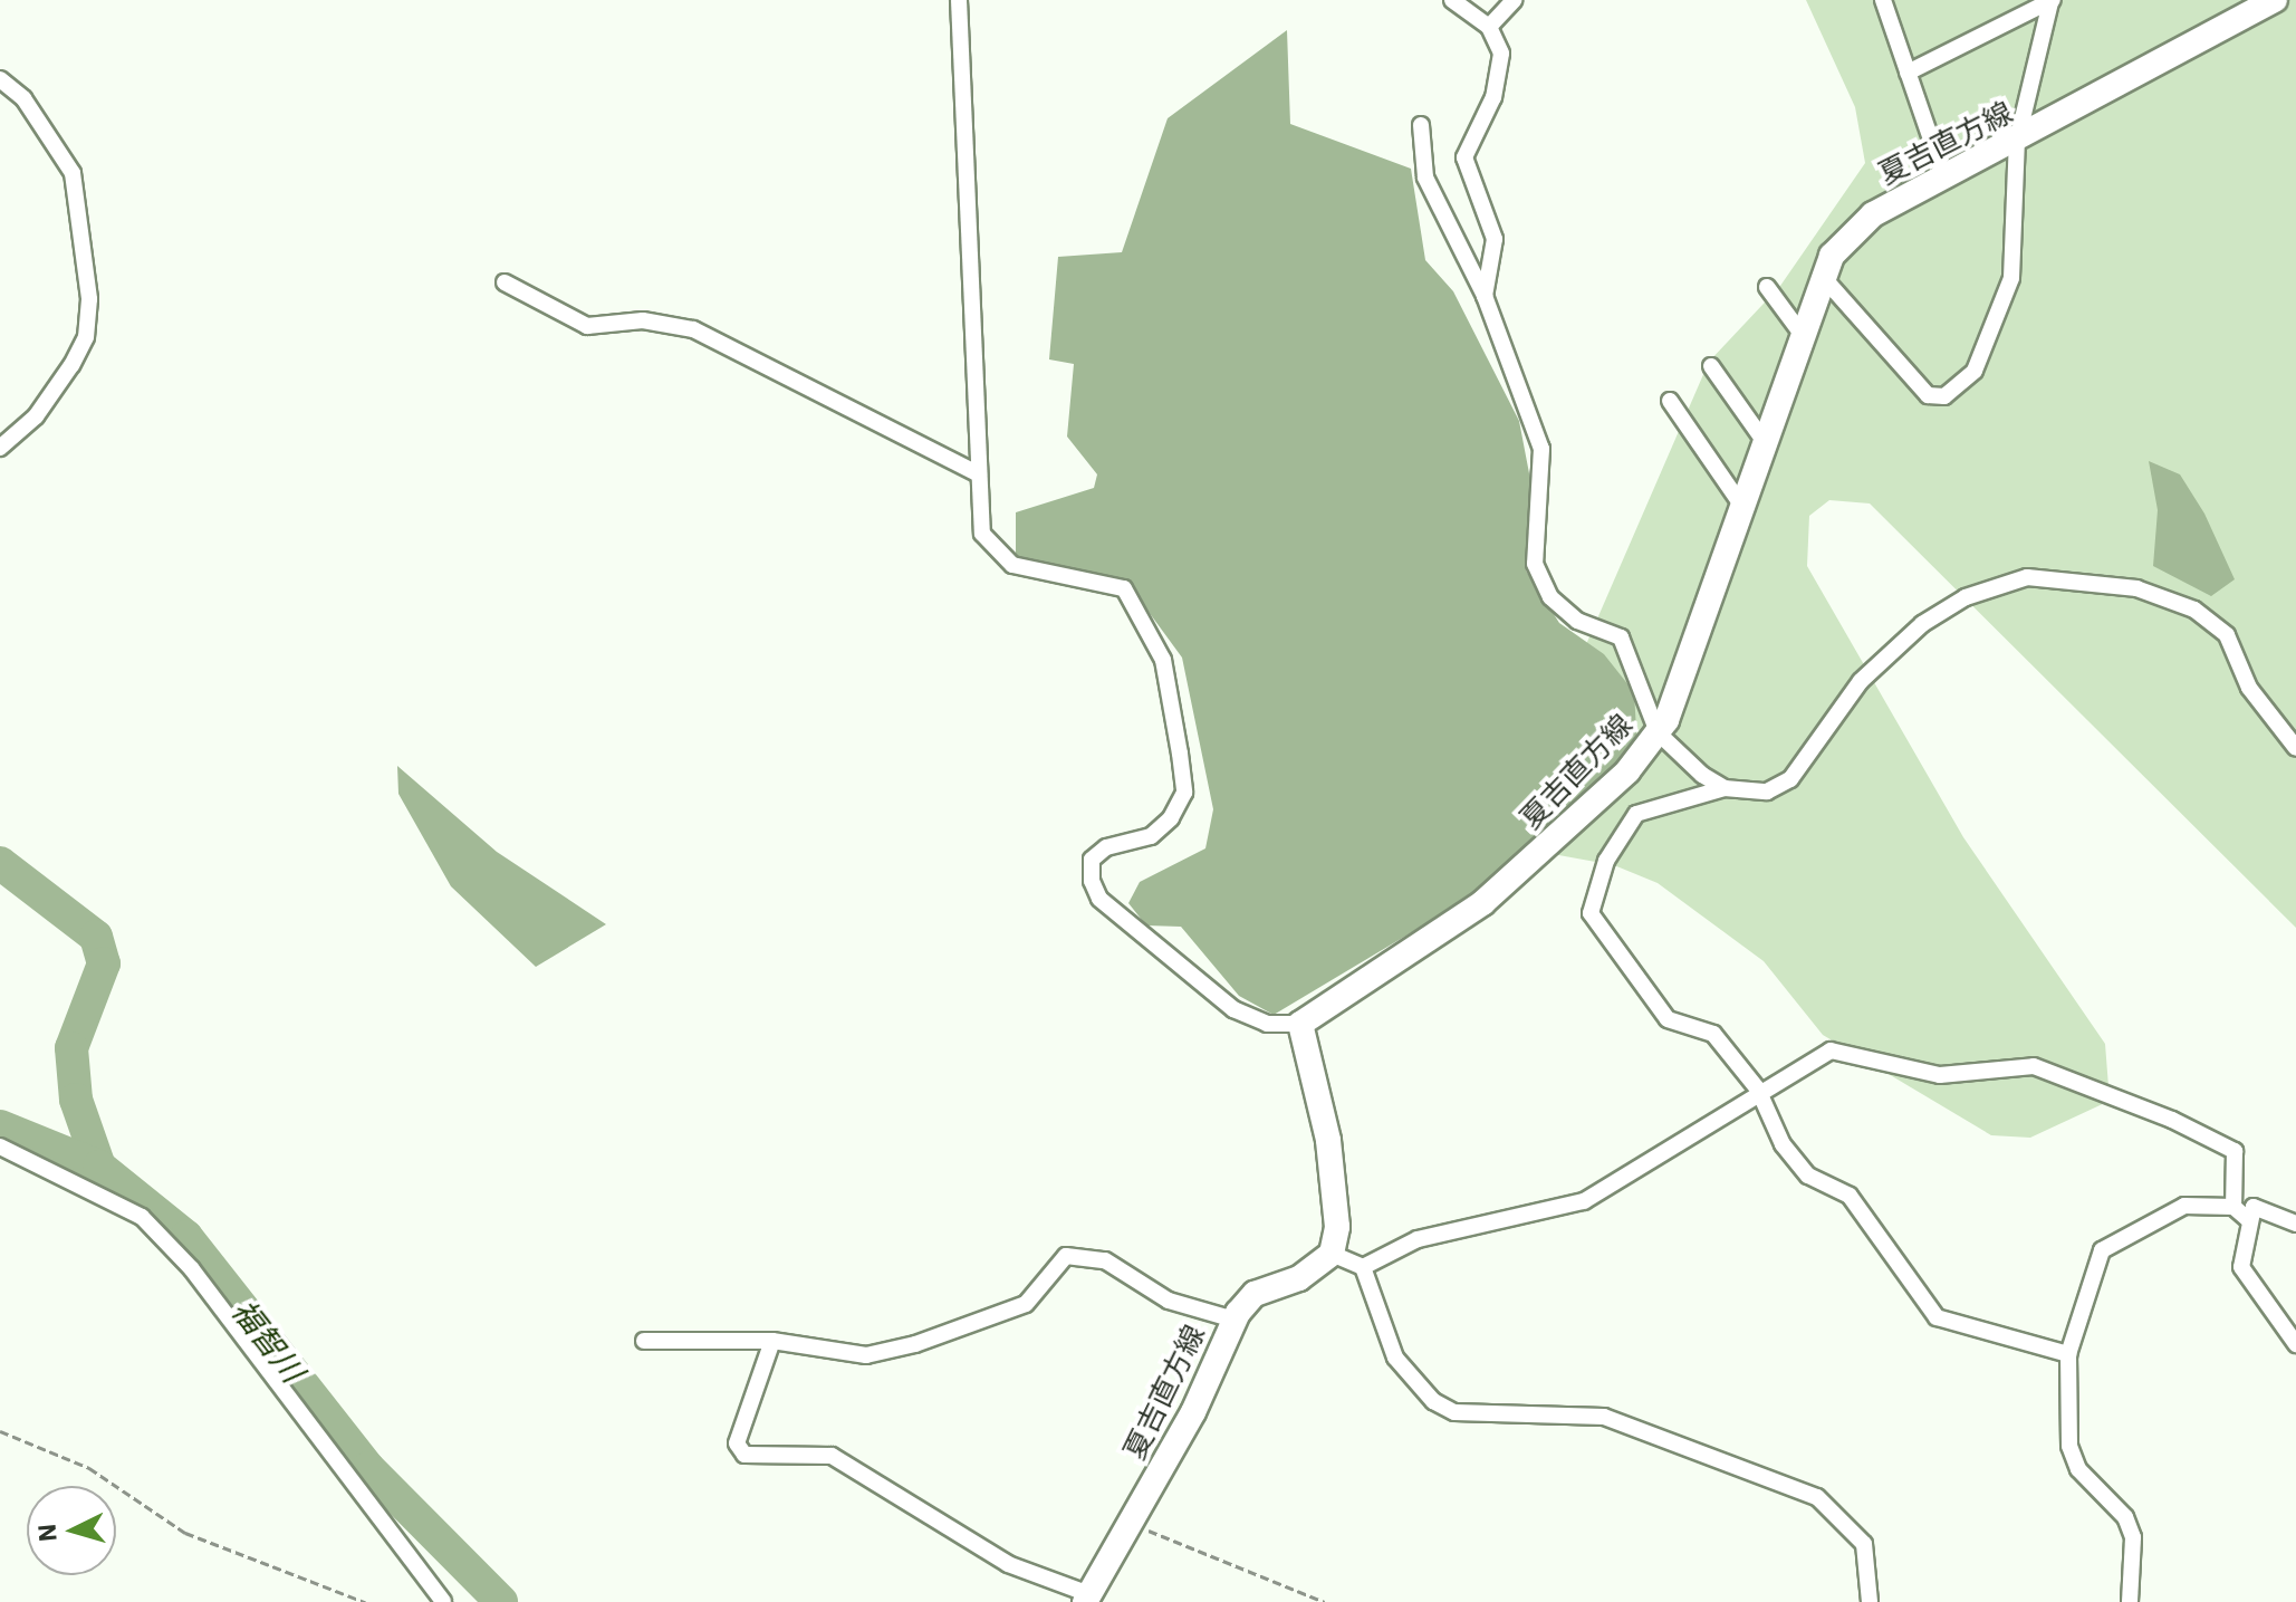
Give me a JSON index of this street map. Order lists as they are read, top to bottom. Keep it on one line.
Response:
{"streets":{"main road":["夏吉直方線"]},"water":["福智川"],"north":"left"}
